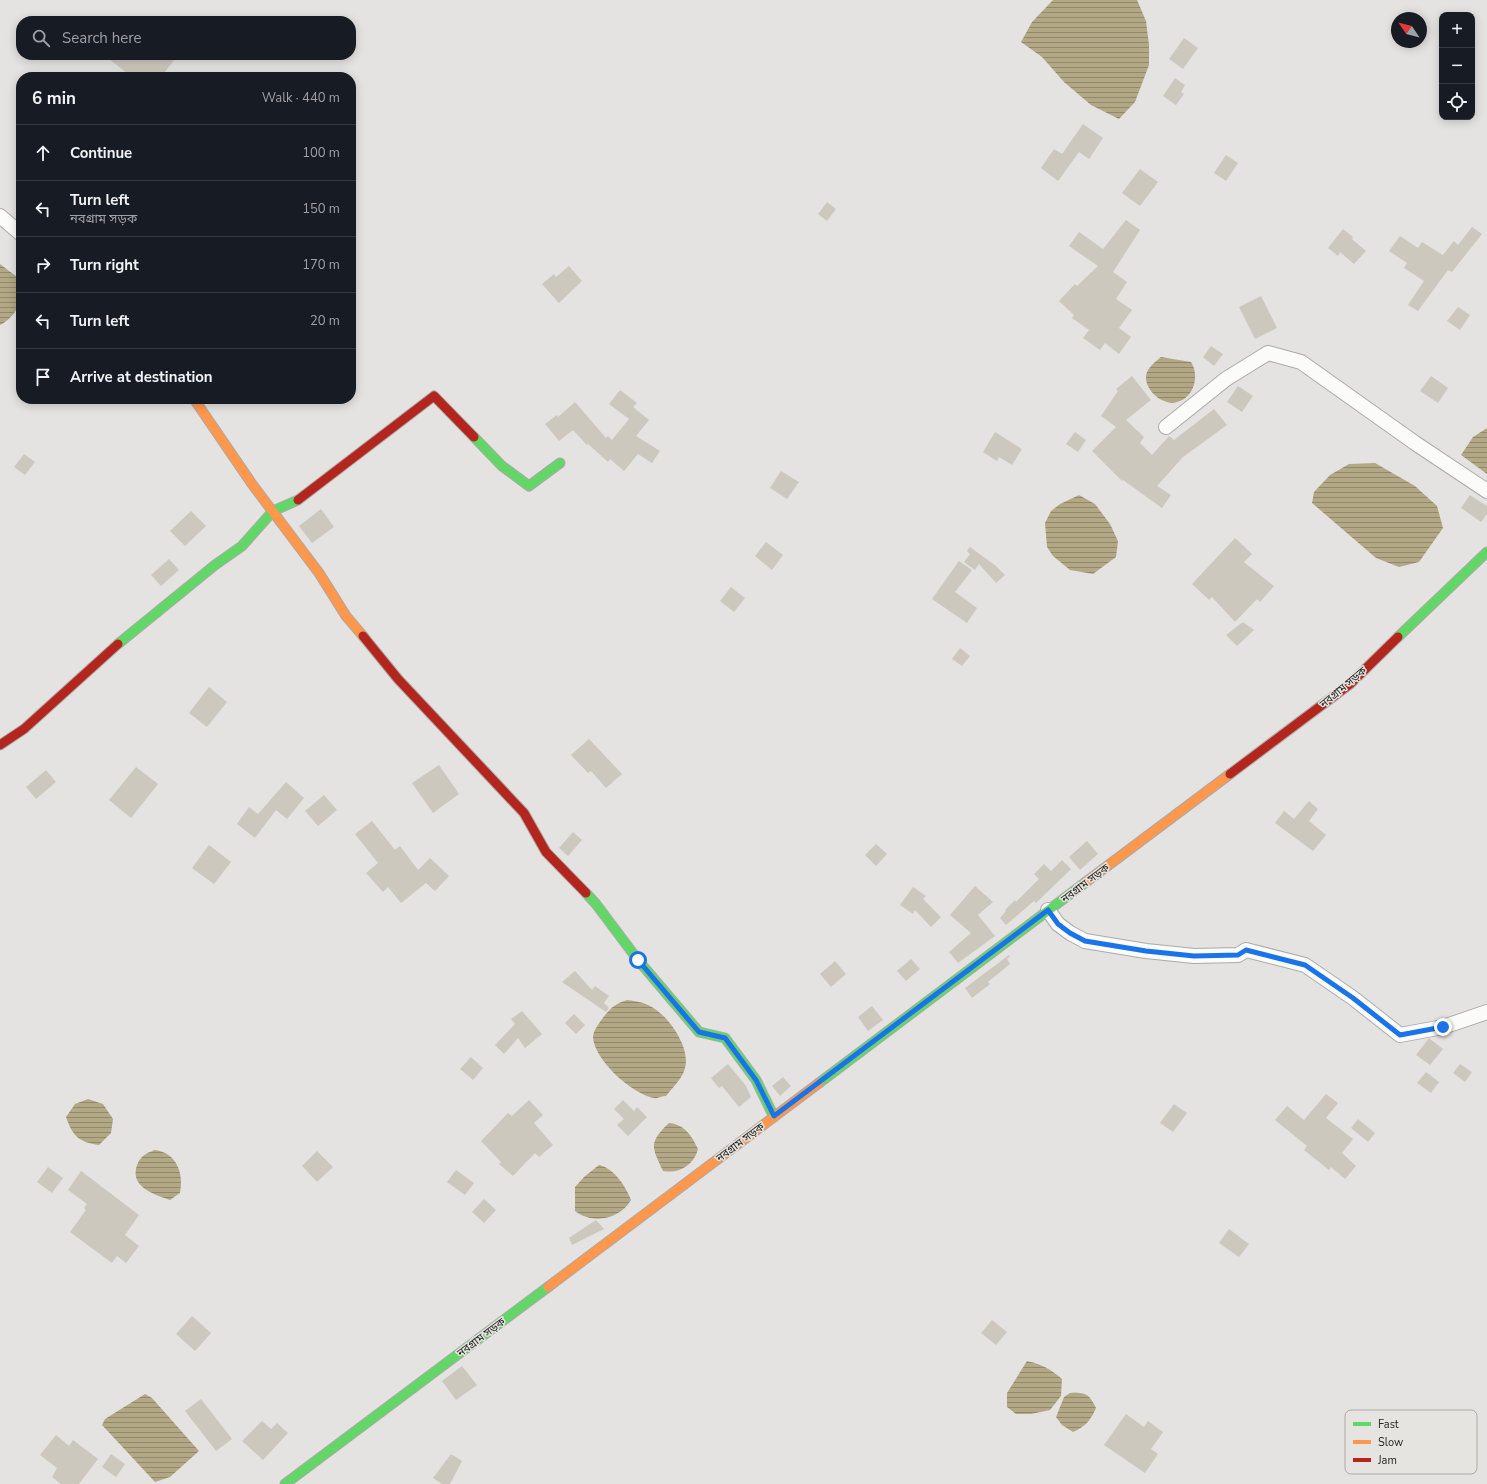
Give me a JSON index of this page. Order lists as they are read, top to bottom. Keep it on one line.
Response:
{"streets":{"street":["নবগ্রাম সড়ক"]},"legend":["Fast","Slow","Jam"],"north":"top left","page":{"map_buttons":["+","−"],"search":"Search here","heading":["6 min","Walk · 440 m"],"list":[["Continue","100 m"],["Turn left","নবগ্রাম সড়ক","150 m"],["Turn right","170 m"],["Turn left","20 m"],"Arrive at destination"]}}
